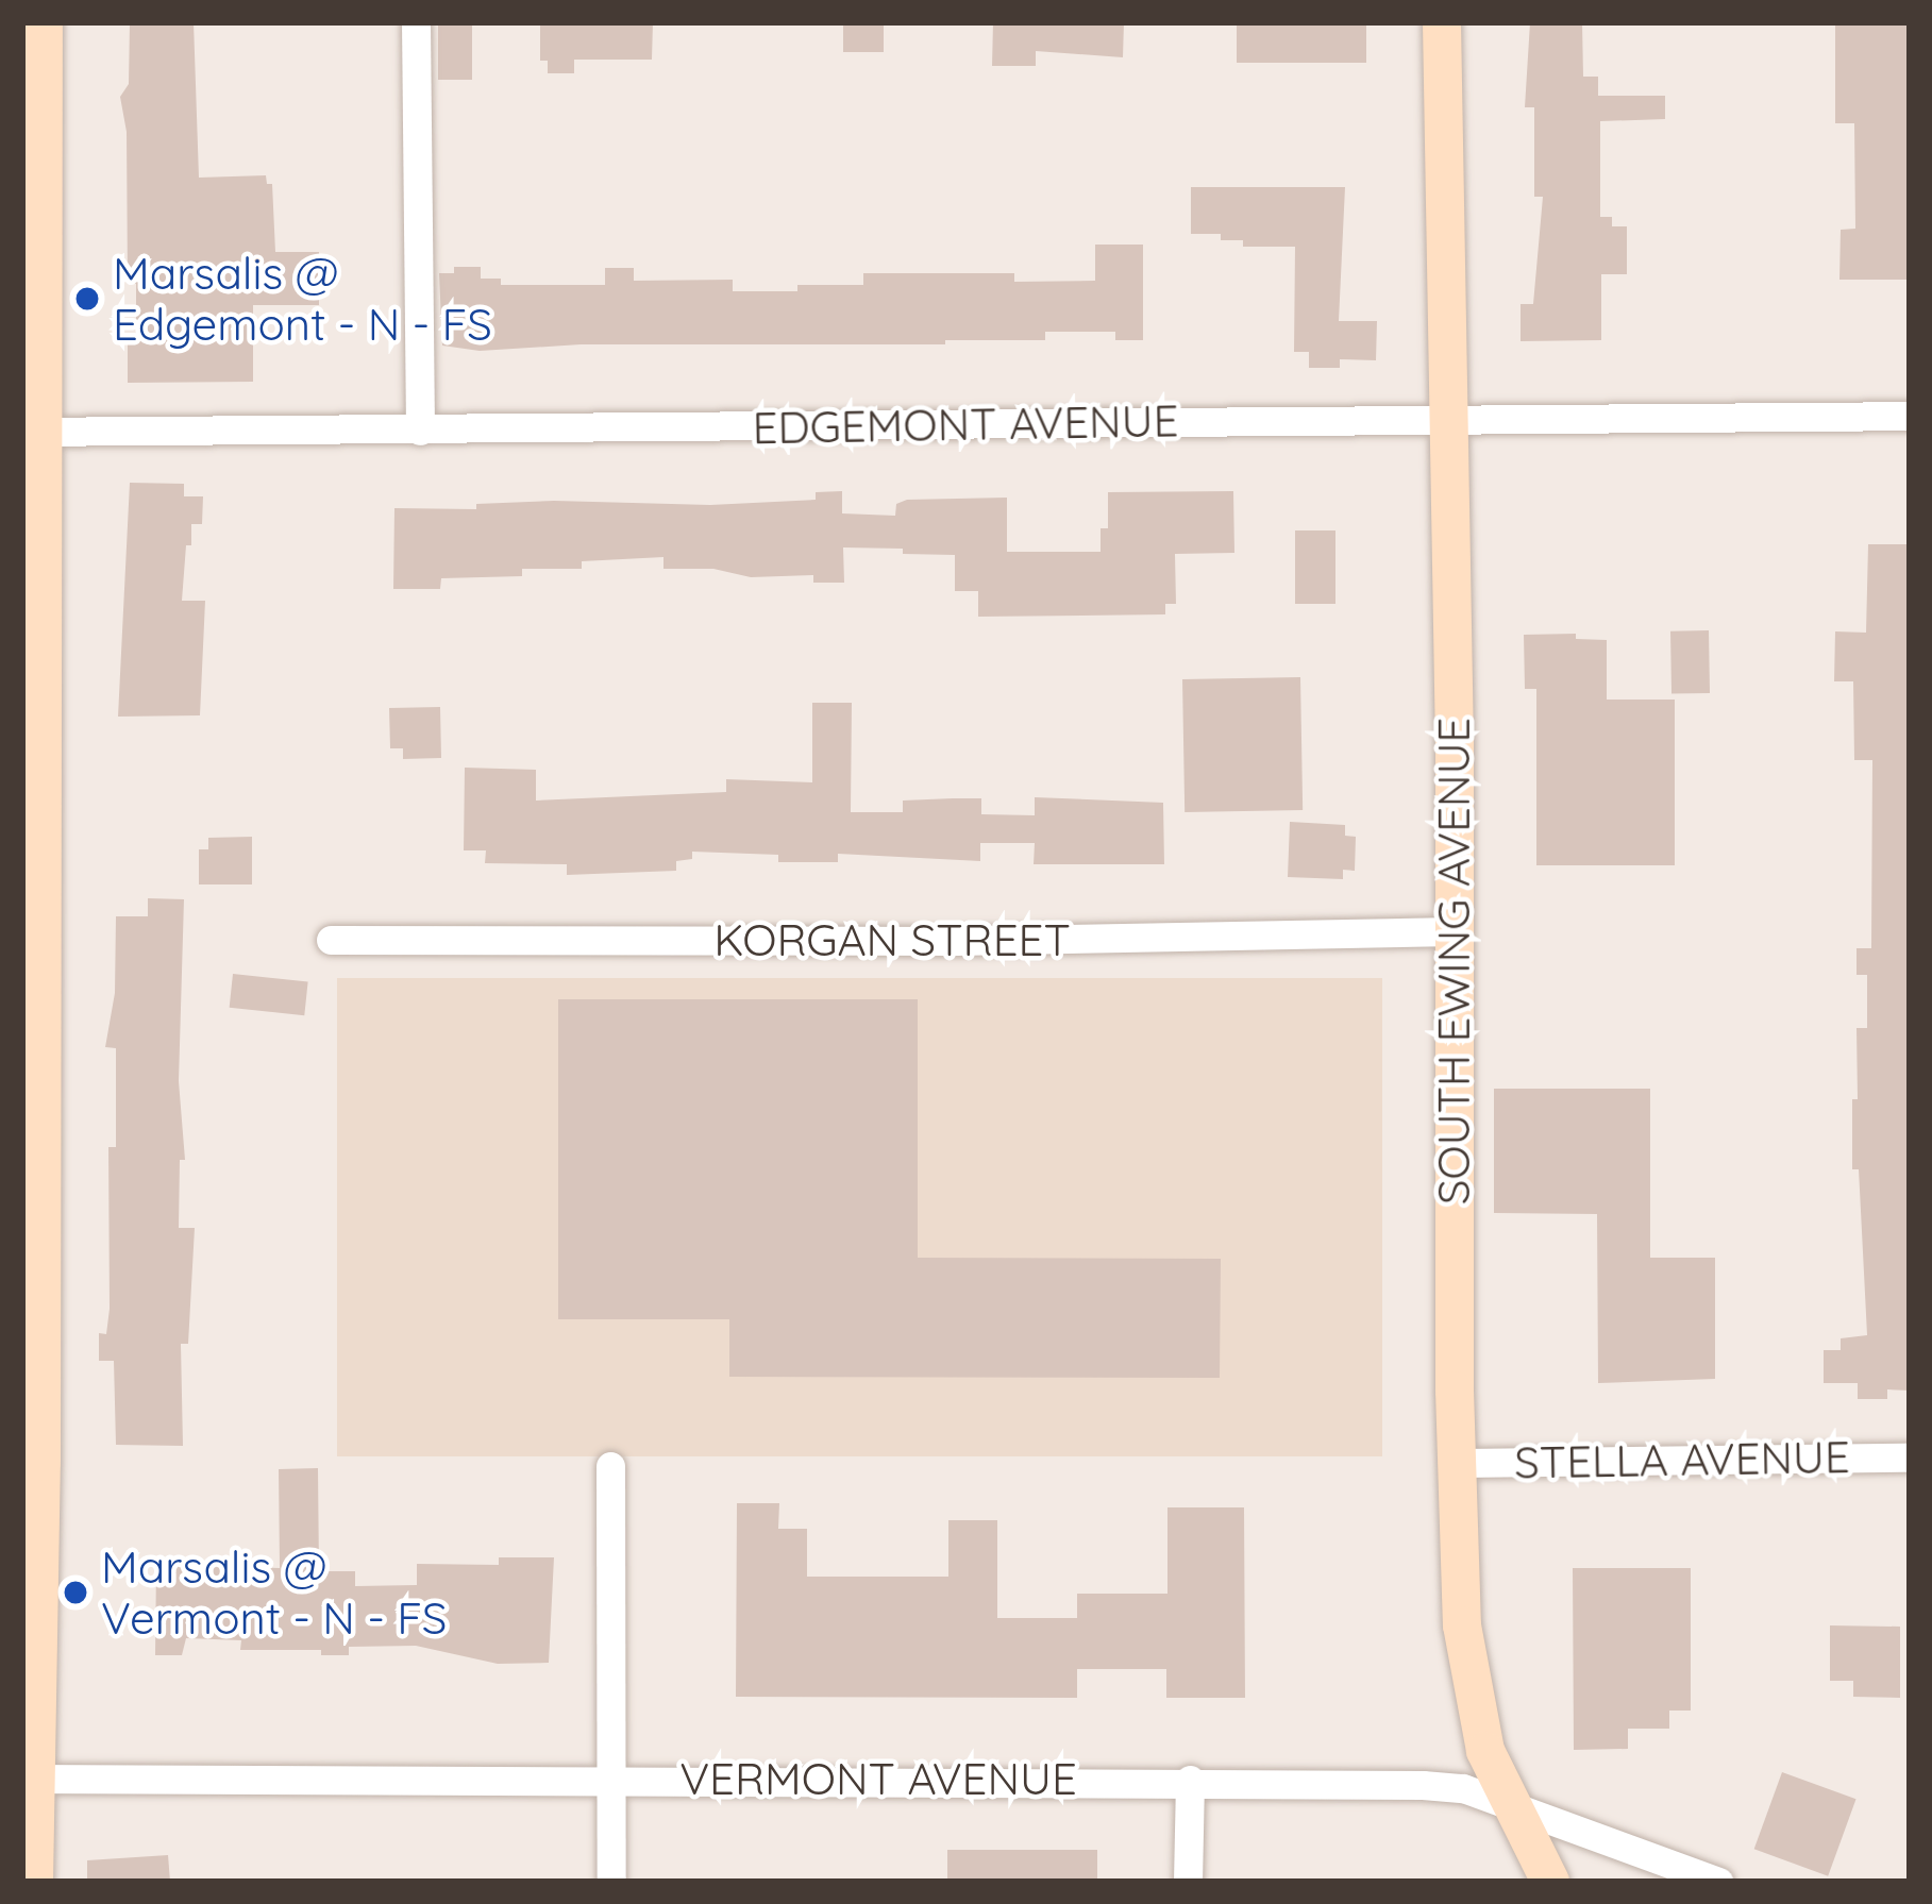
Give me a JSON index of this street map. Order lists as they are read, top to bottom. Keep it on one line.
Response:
{"streets":{"street":["EDGEMONT AVENUE","KORGAN STREET","SOUTH EWING AVENUE","STELLA AVENUE","VERMONT AVENUE"]},"crossings":[["EDGEMONT AVENUE","SOUTH EWING AVENUE"],["KORGAN STREET","SOUTH EWING AVENUE"],["SOUTH EWING AVENUE","STELLA AVENUE"],["SOUTH EWING AVENUE","VERMONT AVENUE"]],"places":["Marsalis @ Edgemont - N - FS","Marsalis @ Vermont - N - FS"]}
